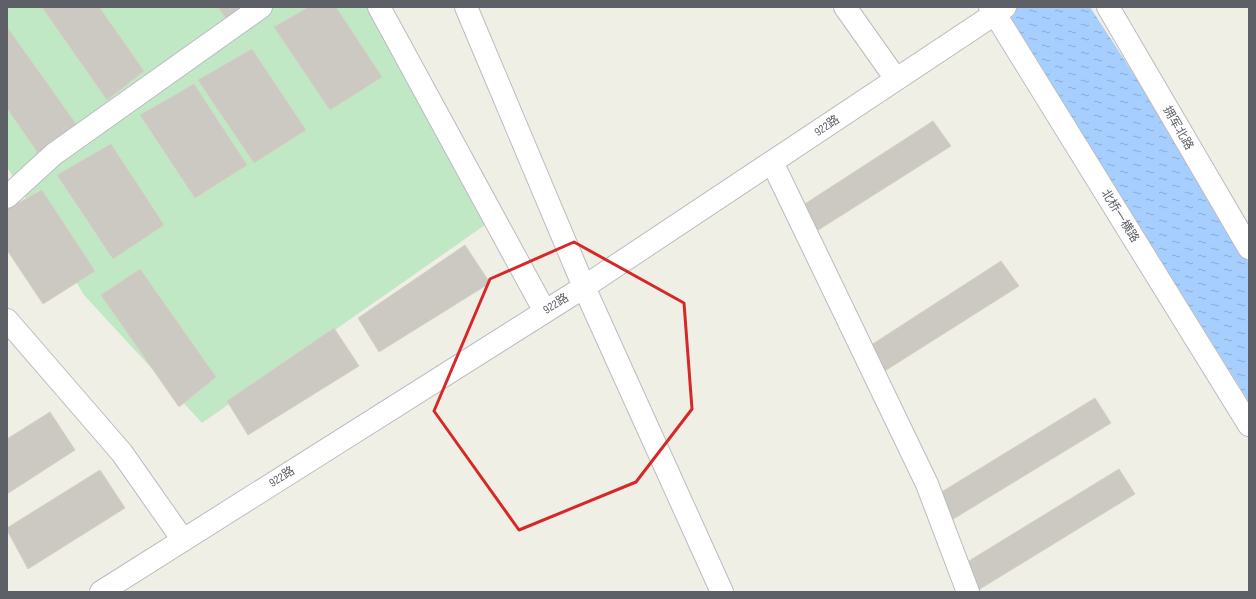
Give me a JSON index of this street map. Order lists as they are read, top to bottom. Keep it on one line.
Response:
{"streets":{"street":["922路","拥军北路","北桥一横路"]},"crossings":[["922路","北桥一横路"]]}
